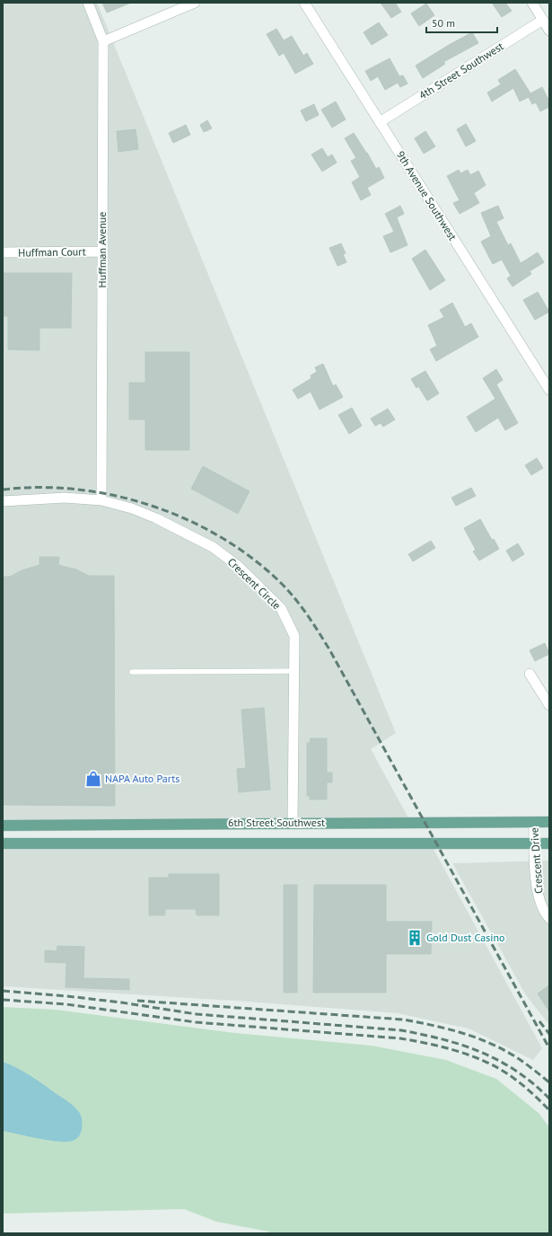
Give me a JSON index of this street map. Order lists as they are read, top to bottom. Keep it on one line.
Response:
{"streets":{"main road":["6th Street Southwest"],"street":["4th Street Southwest","9th Avenue Southwest","Huffman Avenue","Huffman Court","Crescent Circle","Crescent Drive"]},"crossings":[["4th Street Southwest","9th Avenue Southwest"],["Huffman Avenue","Huffman Court"],["Huffman Avenue","Crescent Circle"],["Crescent Circle","6th Street Southwest"],["6th Street Southwest","Crescent Drive"]],"places":{"shop":["NAPA Auto Parts"],"building":["Gold Dust Casino"]},"scale_bar":"50 m"}
